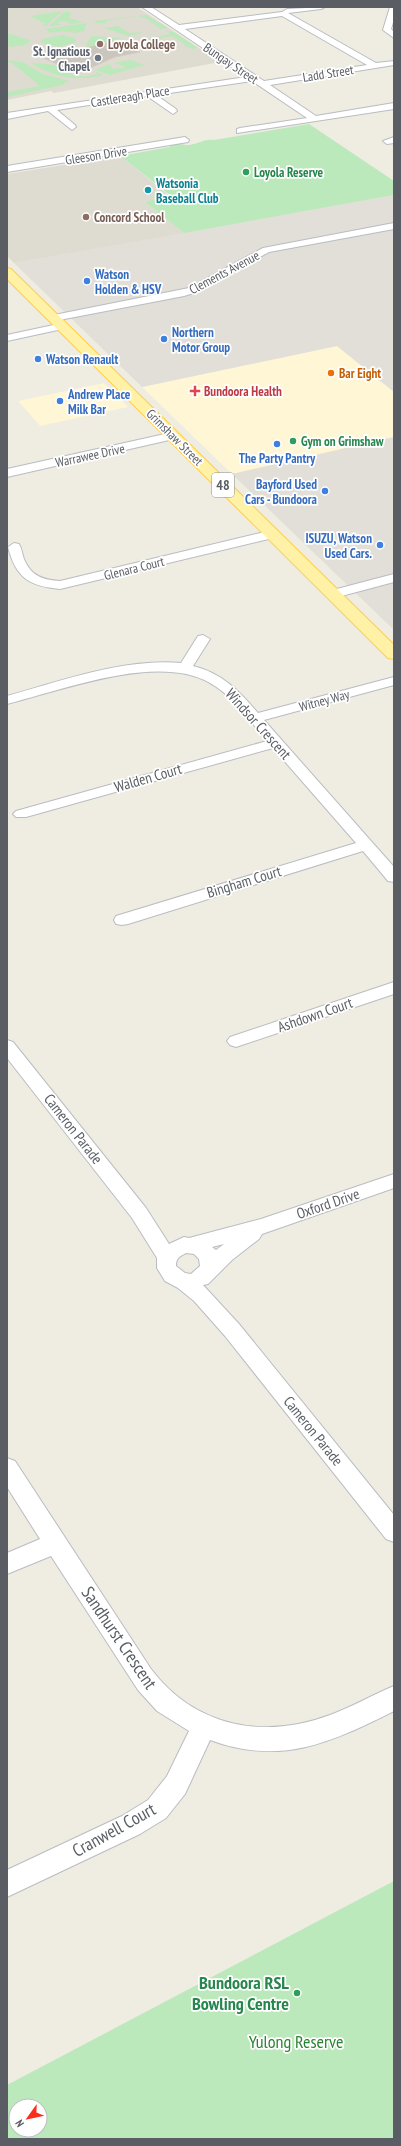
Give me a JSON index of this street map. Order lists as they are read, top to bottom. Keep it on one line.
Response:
{"streets":{"main road":["Grimshaw Street","48"],"street":["Bungay Street","Ladd Street","Castlereagh Place","Gleeson Drive","Clements Avenue","Warrawee Drive","Glenara Court","Witney Way","Windsor Crescent","Walden Court","Bingham Court","Ashdown Court","Cameron Parade","Oxford Drive","Sandhurst Crescent","Cranwell Court"]},"crossings":[["Bungay Street","Ladd Street"],["Bungay Street","Castlereagh Place"],["Clements Avenue","Grimshaw Street"],["Grimshaw Street","Warrawee Drive"],["Grimshaw Street","Glenara Court"],["Witney Way","Windsor Crescent"],["Windsor Crescent","Walden Court"],["Windsor Crescent","Bingham Court"],["Cameron Parade","Oxford Drive"],["Sandhurst Crescent","Cranwell Court"]],"parks":["Yulong Reserve"],"places":{"other":["Loyola College","St. Ignatious Chapel","Loyola Reserve","Watsonia Baseball Club","Concord School","Watson Holden & HSV","Northern Motor Group","Watson Renault","Bar Eight","Andrew Place Milk Bar","Gym on Grimshaw","The Party Pantry","Bayford Used Cars - Bundoora","ISUZU, Watson Used Cars.","Bundoora RSL Bowling Centre"],"health":["Bundoora Health"]},"north":"bottom left"}
